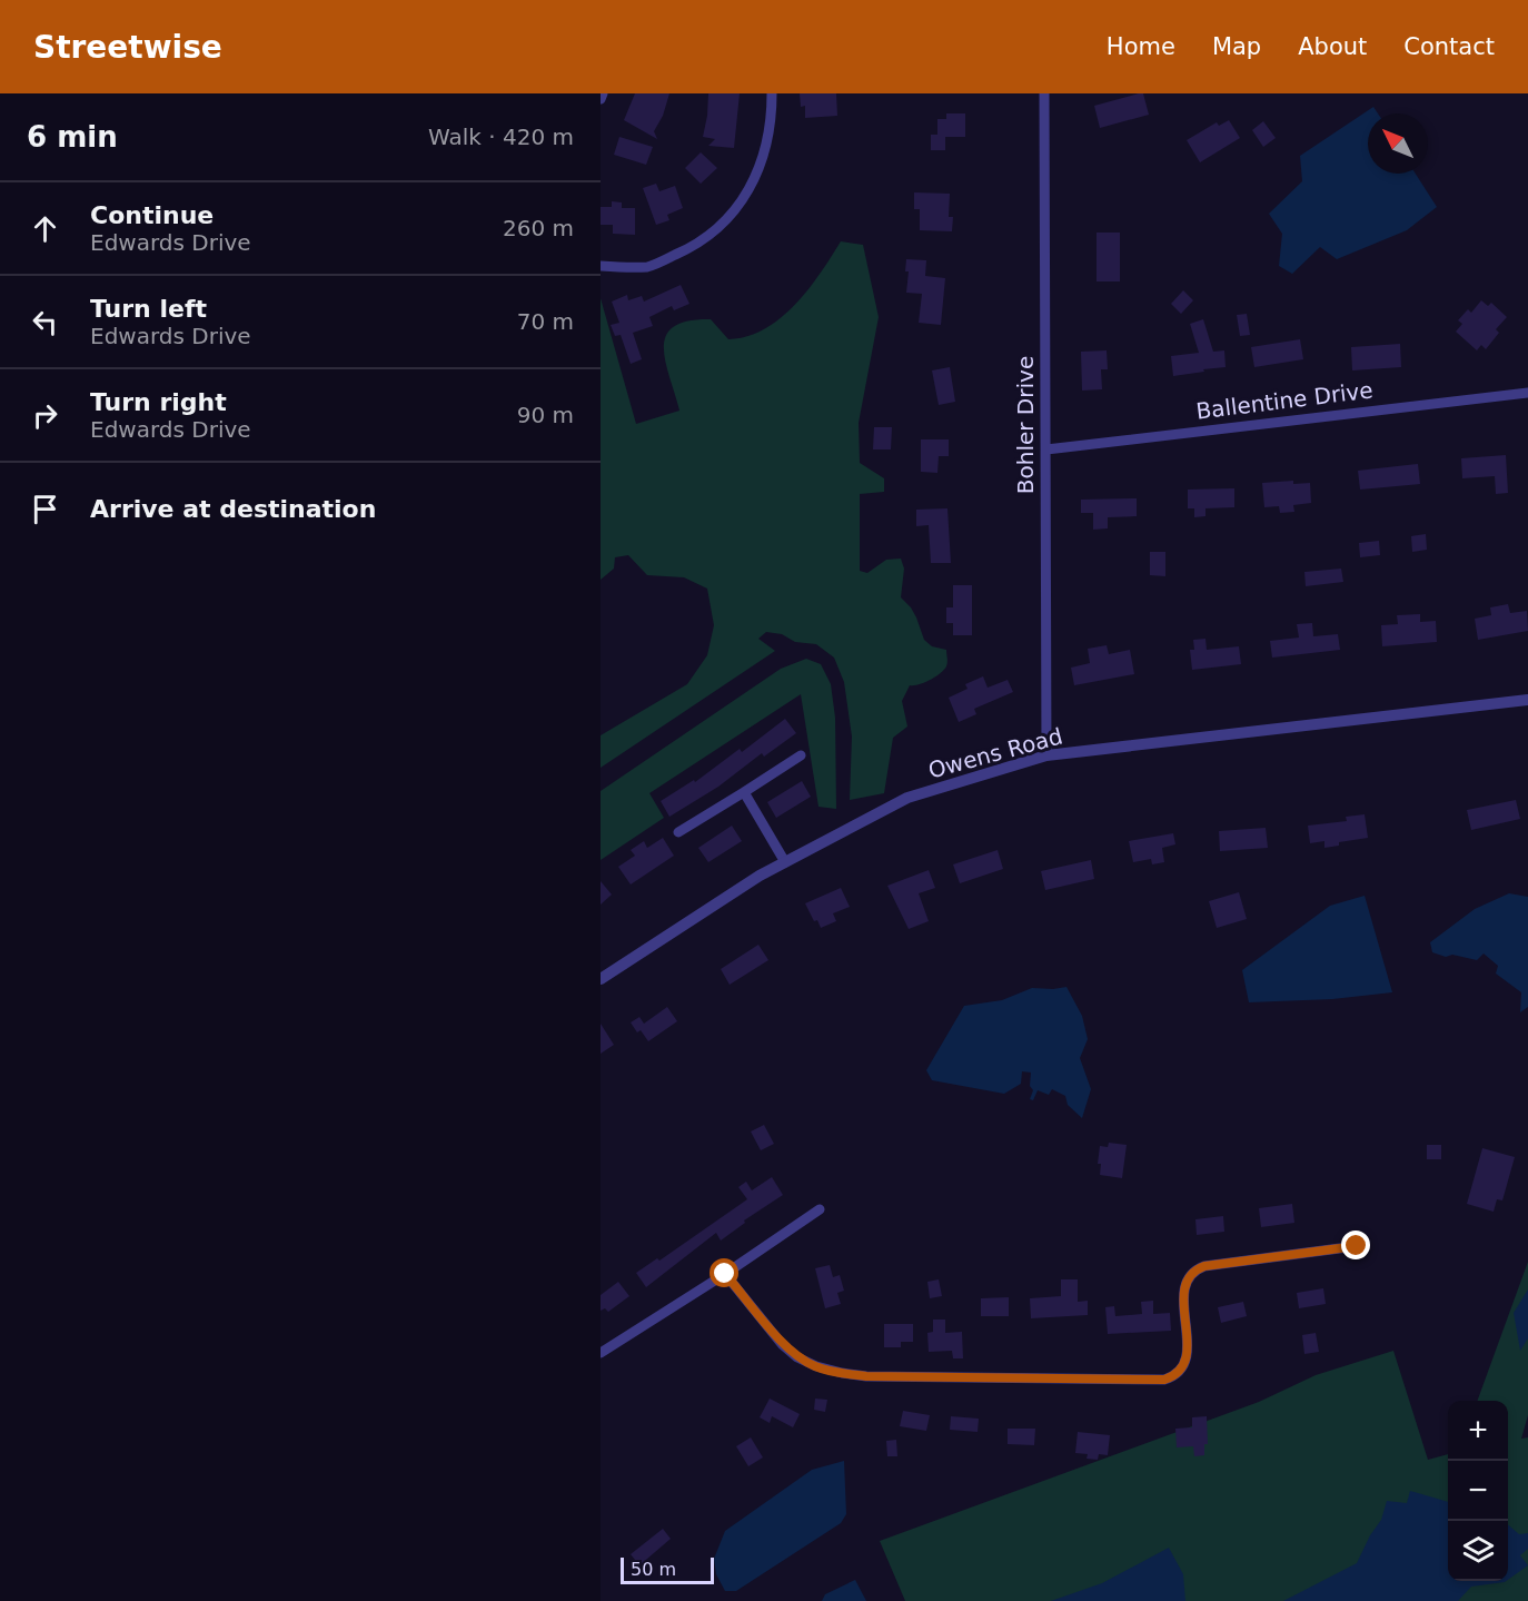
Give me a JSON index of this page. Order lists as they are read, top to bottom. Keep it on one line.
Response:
{"streets":{"street":["Ballentine Drive","Bohler Drive","Owens Road"]},"crossings":[["Ballentine Drive","Bohler Drive"],["Bohler Drive","Owens Road"]],"scale_bar":"50 m","north":"top left","page":{"header":"Streetwise","nav":["Home","Map","About","Contact"],"heading":["6 min","Walk · 420 m"],"list":[["Continue","Edwards Drive","260 m"],["Turn left","Edwards Drive","70 m"],["Turn right","Edwards Drive","90 m"],"Arrive at destination"],"map_buttons":["+","−"],"scale":"50 m"}}
